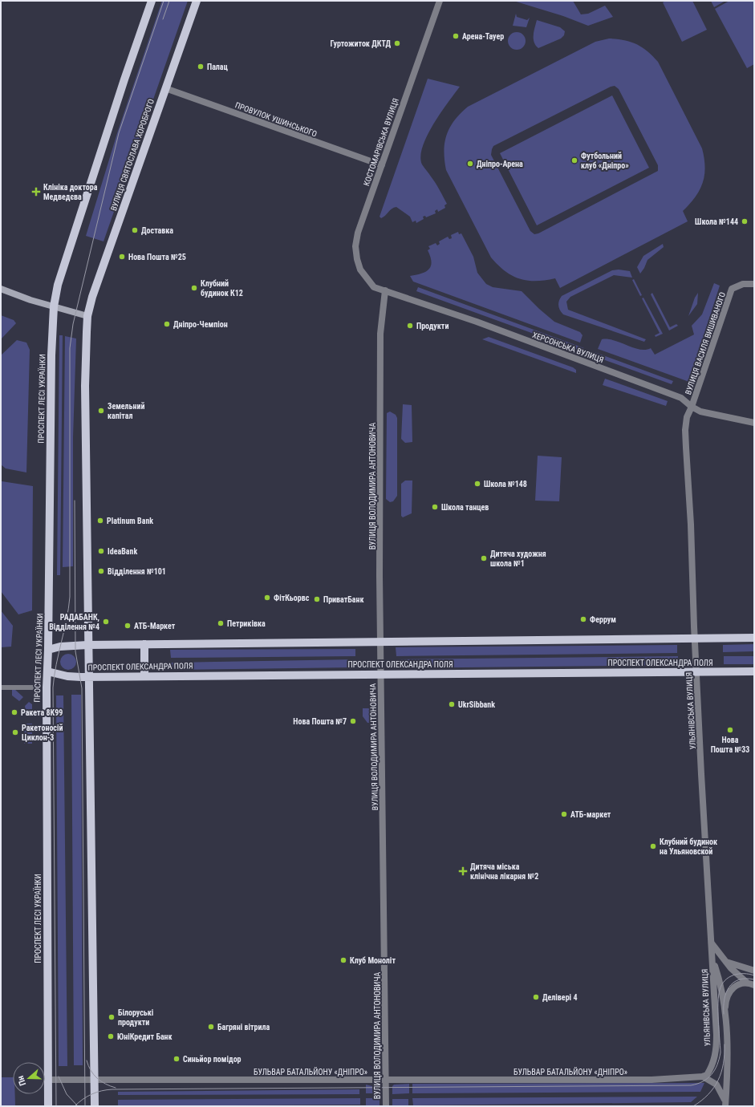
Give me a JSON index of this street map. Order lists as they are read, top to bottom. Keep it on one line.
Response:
{"streets":{"main road":["ВУЛИЦЯ СВЯТОСЛАВА ХОРОБРОГО","ПРОСПЕКТ ЛЕСІ УКРАЇНКИ","ПРОСПЕКТ ОЛЕКСАНДРА ПОЛЯ"],"street":["ПРОВУЛОК УШИНСЬКОГО","КОСТОМАРІВСЬКА ВУЛИЦЯ","ВУЛИЦЯ ВАСИЛЯ ВИШИВАНОГО","ХЕРСОНСЬКА ВУЛИЦЯ","ВУЛИЦЯ ВОЛОДИМИРА АНТОНОВИЧА","УЛЬЯНІВСЬКА ВУЛИЦЯ","БУЛЬВАР БАТАЛЬЙОНУ «ДНІПРО»"]},"crossings":[["ПРОВУЛОК УШИНСЬКОГО","КОСТОМАРІВСЬКА ВУЛИЦЯ"],["ПРОВУЛОК УШИНСЬКОГО","ВУЛИЦЯ СВЯТОСЛАВА ХОРОБРОГО"],["КОСТОМАРІВСЬКА ВУЛИЦЯ","ХЕРСОНСЬКА ВУЛИЦЯ"],["ВУЛИЦЯ ВАСИЛЯ ВИШИВАНОГО","ХЕРСОНСЬКА ВУЛИЦЯ"],["ВУЛИЦЯ ВАСИЛЯ ВИШИВАНОГО","УЛЬЯНІВСЬКА ВУЛИЦЯ"],["ХЕРСОНСЬКА ВУЛИЦЯ","ВУЛИЦЯ ВОЛОДИМИРА АНТОНОВИЧА"],["ХЕРСОНСЬКА ВУЛИЦЯ","УЛЬЯНІВСЬКА ВУЛИЦЯ"],["ПРОСПЕКТ ЛЕСІ УКРАЇНКИ","ПРОСПЕКТ ОЛЕКСАНДРА ПОЛЯ"],["ПРОСПЕКТ ЛЕСІ УКРАЇНКИ","БУЛЬВАР БАТАЛЬЙОНУ «ДНІПРО»"],["ВУЛИЦЯ ВОЛОДИМИРА АНТОНОВИЧА","ПРОСПЕКТ ОЛЕКСАНДРА ПОЛЯ"],["ВУЛИЦЯ ВОЛОДИМИРА АНТОНОВИЧА","БУЛЬВАР БАТАЛЬЙОНУ «ДНІПРО»"],["ПРОСПЕКТ ОЛЕКСАНДРА ПОЛЯ","УЛЬЯНІВСЬКА ВУЛИЦЯ"],["УЛЬЯНІВСЬКА ВУЛИЦЯ","БУЛЬВАР БАТАЛЬЙОНУ «ДНІПРО»"]],"places":{"other":["Арена-Тауер","Гуртожиток ДКТД","Палац","Футбольний клуб «Дніпро»","Дніпро-Арена","Школа №144","Доставка","Нова Пошта №25","Клубний будинок К12","Дніпро-Чемпіон","Продукти","Земельний капітал","Школа №148","Школа танцев","Platinum Bank","IdeaBank","Дитяча художня школа №1","Відділення №101","ФiтКьорвс","ПриватБанк","Феррум","РАДАБАНК, Відділення №4","Петриківка","АТБ-Маркет","UkrSibbank","Ракета 8К99","Нова Пошта №7","Нова Пошта №33","Ракетоносій Циклон-3","АТБ-маркет","Клубний будинок на Ульяновской","Клуб Моноліт","Делівері 4","Білоруські продукти","Багряні вітрила","ЮніКредит Банк","Синьйор помідор"],"health":["Клініка доктора Медведєва","Дитяча міська клінічна лікарня №2"]},"north":"left"}
